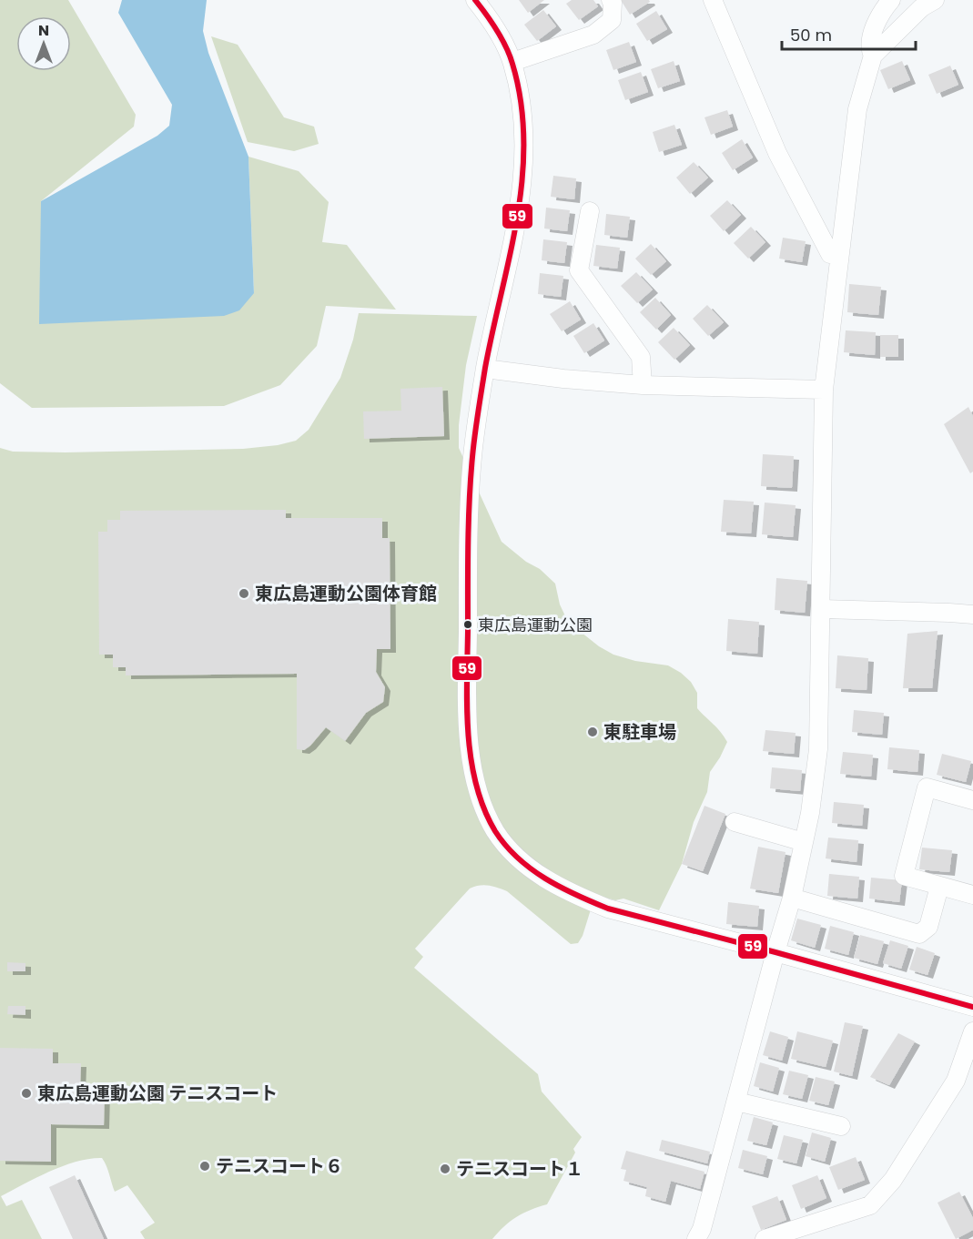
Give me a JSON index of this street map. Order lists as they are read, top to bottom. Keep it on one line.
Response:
{"places":["東広島運動公園体育館","東広島運動公園","東駐車場","東広島運動公園 テニスコート","テニスコート６","テニスコート１"],"lines":["transit line 59"],"scale_bar":"50 m","north":"top"}
